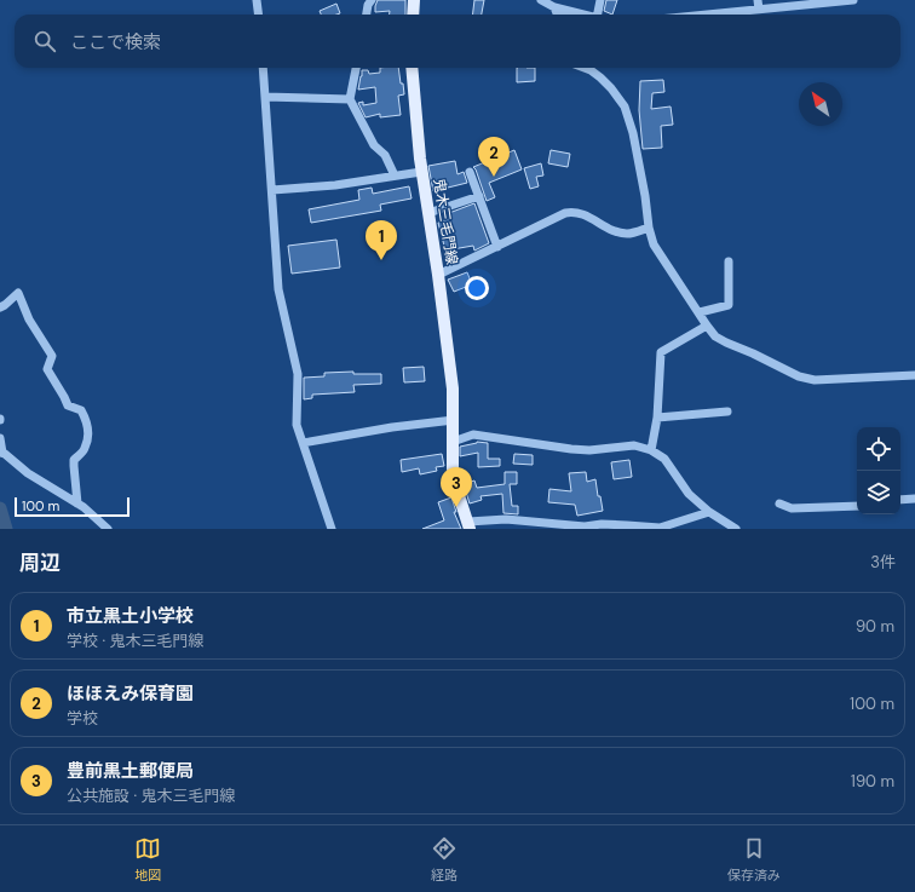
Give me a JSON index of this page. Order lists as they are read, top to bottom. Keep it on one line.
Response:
{"streets":{"main road":["鬼木三毛門線"]},"scale_bar":"100 m","north":"top left","page":{"search":"ここで検索","pins":["2","1","3"],"scale":"100 m","heading":["周辺","3件"],"list":[{"mark":"1","name":"市立黒土小学校","note":"学校 · 鬼木三毛門線","value":"90 m"},{"mark":"2","name":"ほほえみ保育園","note":"学校","value":"100 m"},{"mark":"3","name":"豊前黒土郵便局","note":"公共施設 · 鬼木三毛門線","value":"190 m"}],"nav":["地図","経路","保存済み"]}}
